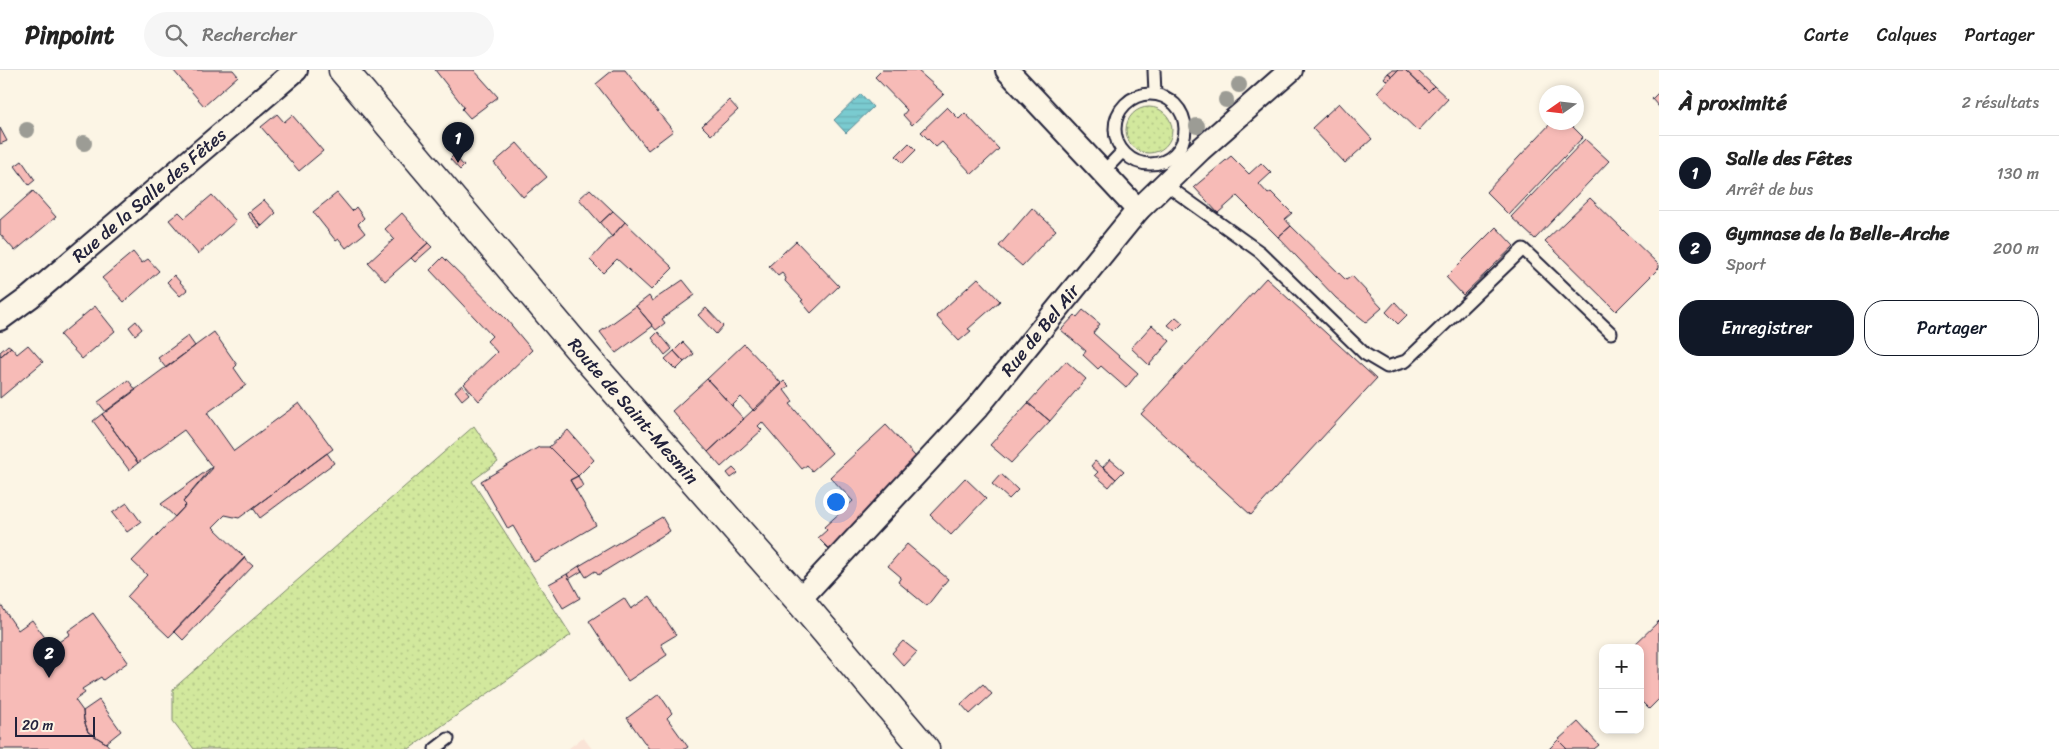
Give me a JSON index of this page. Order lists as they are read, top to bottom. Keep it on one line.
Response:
{"streets":{"main road":["Route de Saint-Mesmin"],"street":["Rue de la Salle des Fêtes","Rue de Bel Air"]},"crossings":[["Rue de Bel Air","Route de Saint-Mesmin"]],"scale_bar":"20 m","north":"left","page":{"header":"Pinpoint","search":"Rechercher","nav":["Carte","Calques","Partager"],"heading":["À proximité","2 résultats"],"pins":["1","2"],"list":[{"mark":"1","name":"Salle des Fêtes","note":"Arrêt de bus","value":"130 m"},{"mark":"2","name":"Gymnase de la Belle-Arche","note":"Sport","value":"200 m"}],"buttons":["Enregistrer","Partager"],"map_buttons":["+","−"],"scale":"20 m"}}
